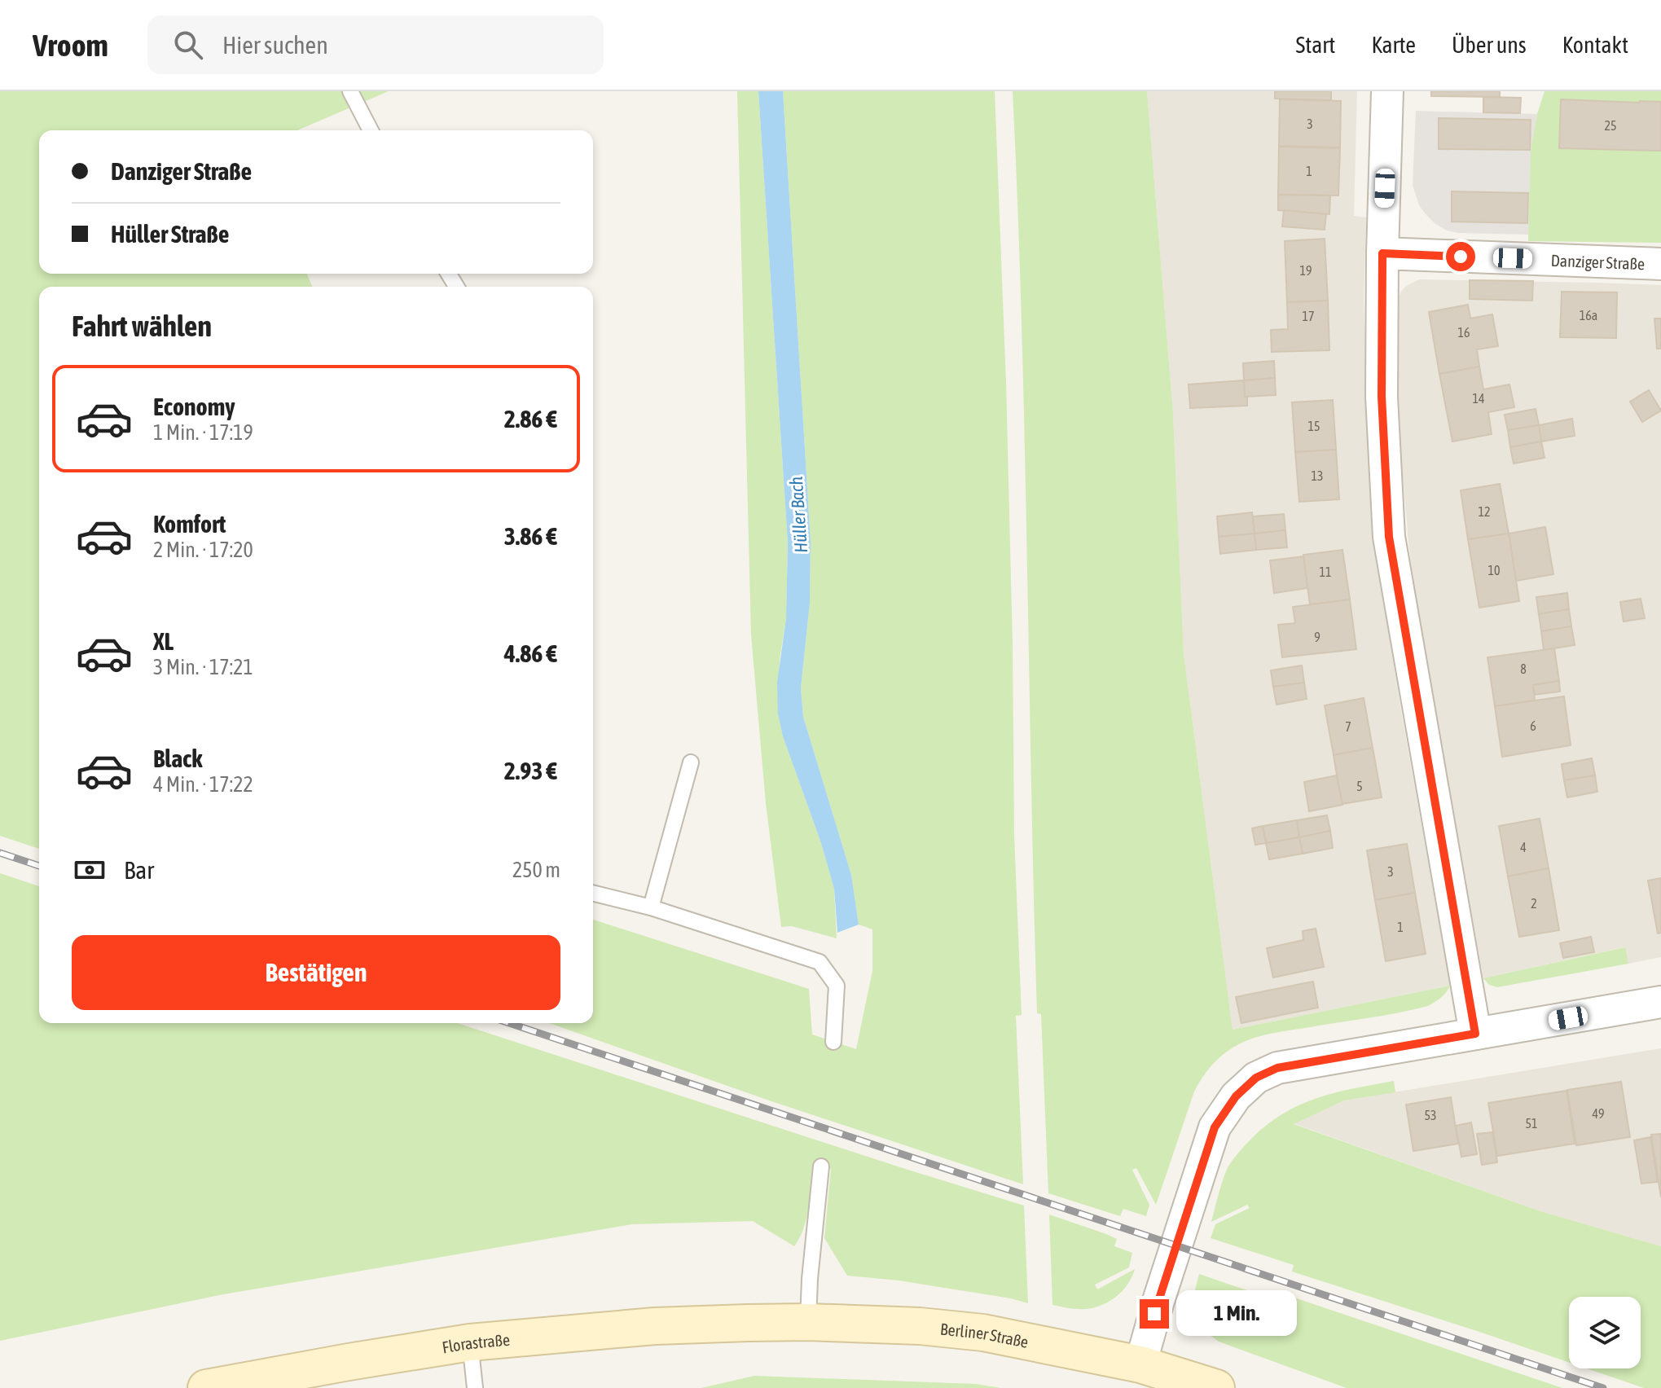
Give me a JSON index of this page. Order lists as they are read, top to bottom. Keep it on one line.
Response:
{"streets":{"main road":["Berliner Straße","Florastraße"],"street":["Danziger Straße"]},"crossings":[["Berliner Straße","Florastraße"]],"water":["Hüller Bach"],"house_numbers":["3","25","1","19","16a","17","16","14","15","13","12","10","11","9","8","6","7","5","4","3","2","1","49","53","51"],"page":{"header":"Vroom","search":"Hier suchen","nav":["Start","Karte","Über uns","Kontakt"],"banner":["Danziger Straße","Hüller Straße"],"heading":"Fahrt wählen","list":[{"name":"Economy","note":"1 Min. · 17:19","value":"2.86 €"},{"name":"Komfort","note":"2 Min. · 17:20","value":"3.86 €"},{"name":"XL","note":"3 Min. · 17:21","value":"4.86 €"},{"name":"Black","note":"4 Min. · 17:22","value":"2.93 €"}],"pay":["Bar","250 m"],"buttons":"Bestätigen","bubble":"1 Min."}}
